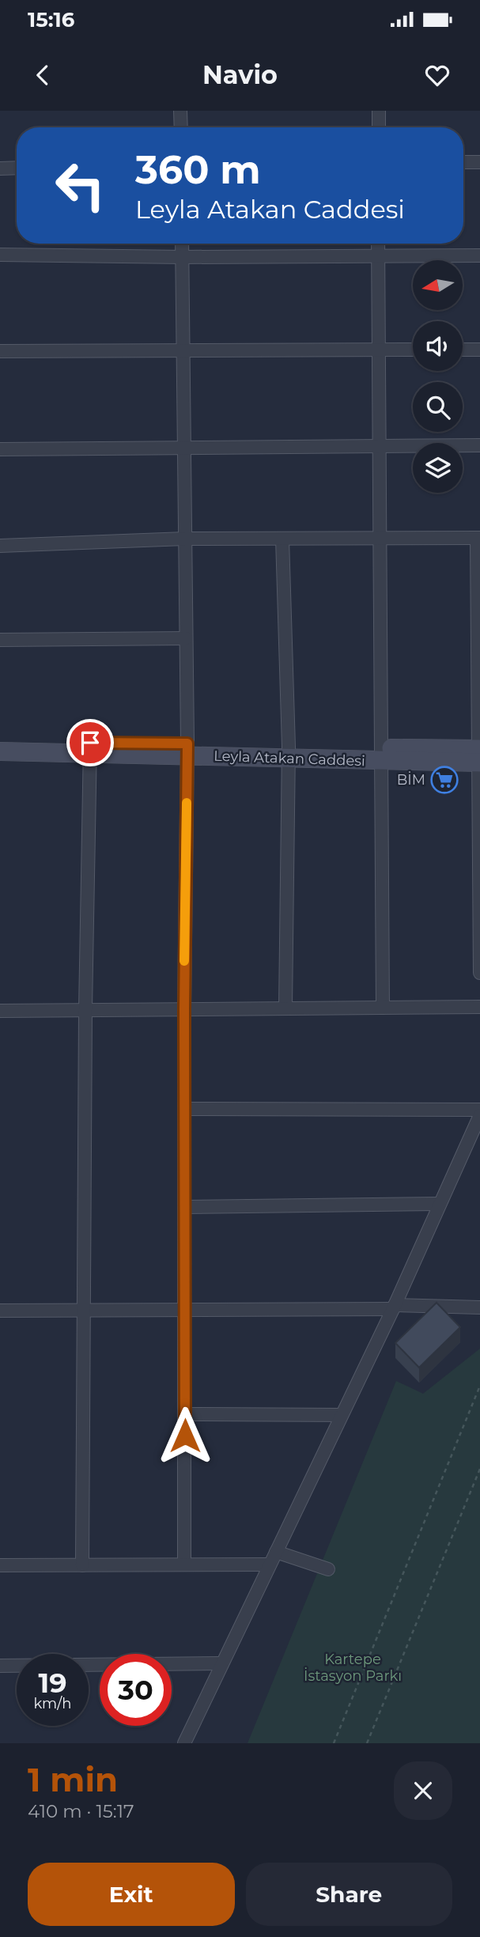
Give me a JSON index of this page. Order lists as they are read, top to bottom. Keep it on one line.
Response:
{"streets":{"main road":["Leyla Atakan Caddesi"]},"parks":["Kartepe İstasyon Parkı"],"places":{"supermarket":["BİM"]},"north":"left","page":{"status":"15:16","header":"Navio","turn":["360 m","Leyla Atakan Caddesi"],"speed":"19 km/h","limit":"30","heading":["1 min","410 m · 15:17"],"buttons":["Exit","Share"]}}
